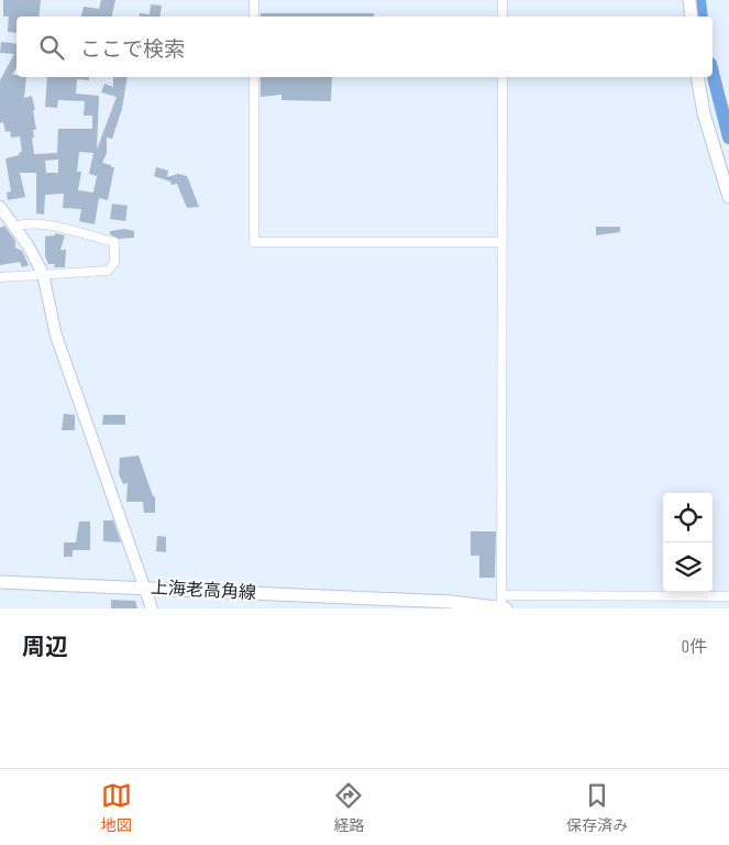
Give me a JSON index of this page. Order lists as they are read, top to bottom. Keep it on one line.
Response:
{"streets":{"main road":["上海老高角線"]},"page":{"search":"ここで検索","heading":["周辺","0件"],"nav":["地図","経路","保存済み"]}}
